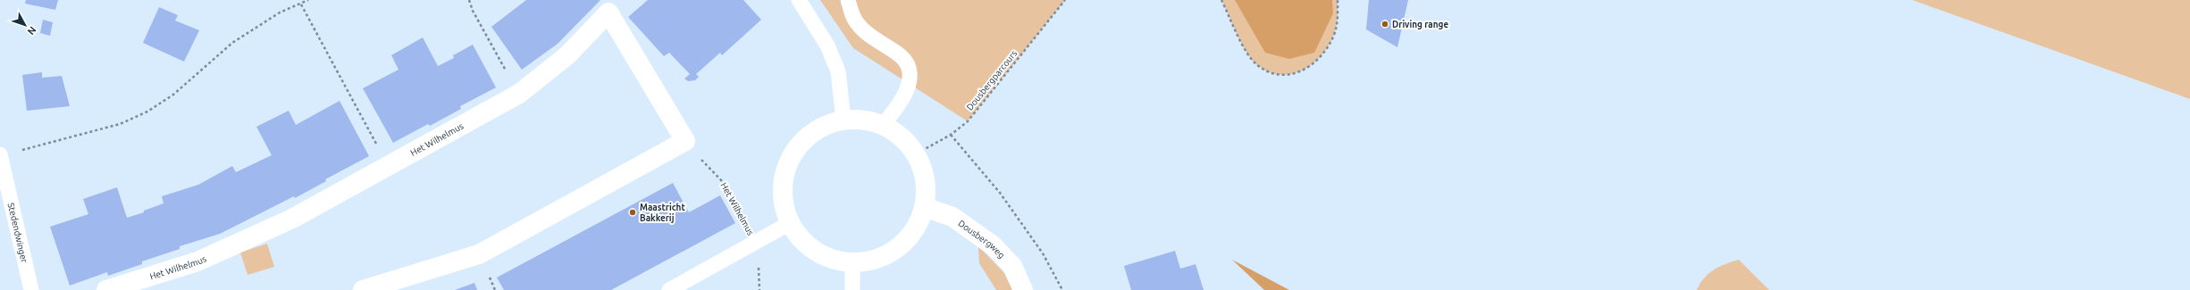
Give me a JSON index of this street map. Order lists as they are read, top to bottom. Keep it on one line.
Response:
{"streets":{"street":["Het Wilhelmus","Dousbergweg"],"lane":["Stedendwinger"],"path":["Dousbergparcours"]},"places":["Driving range","Maastricht Bakkerij"],"north":"bottom right"}
